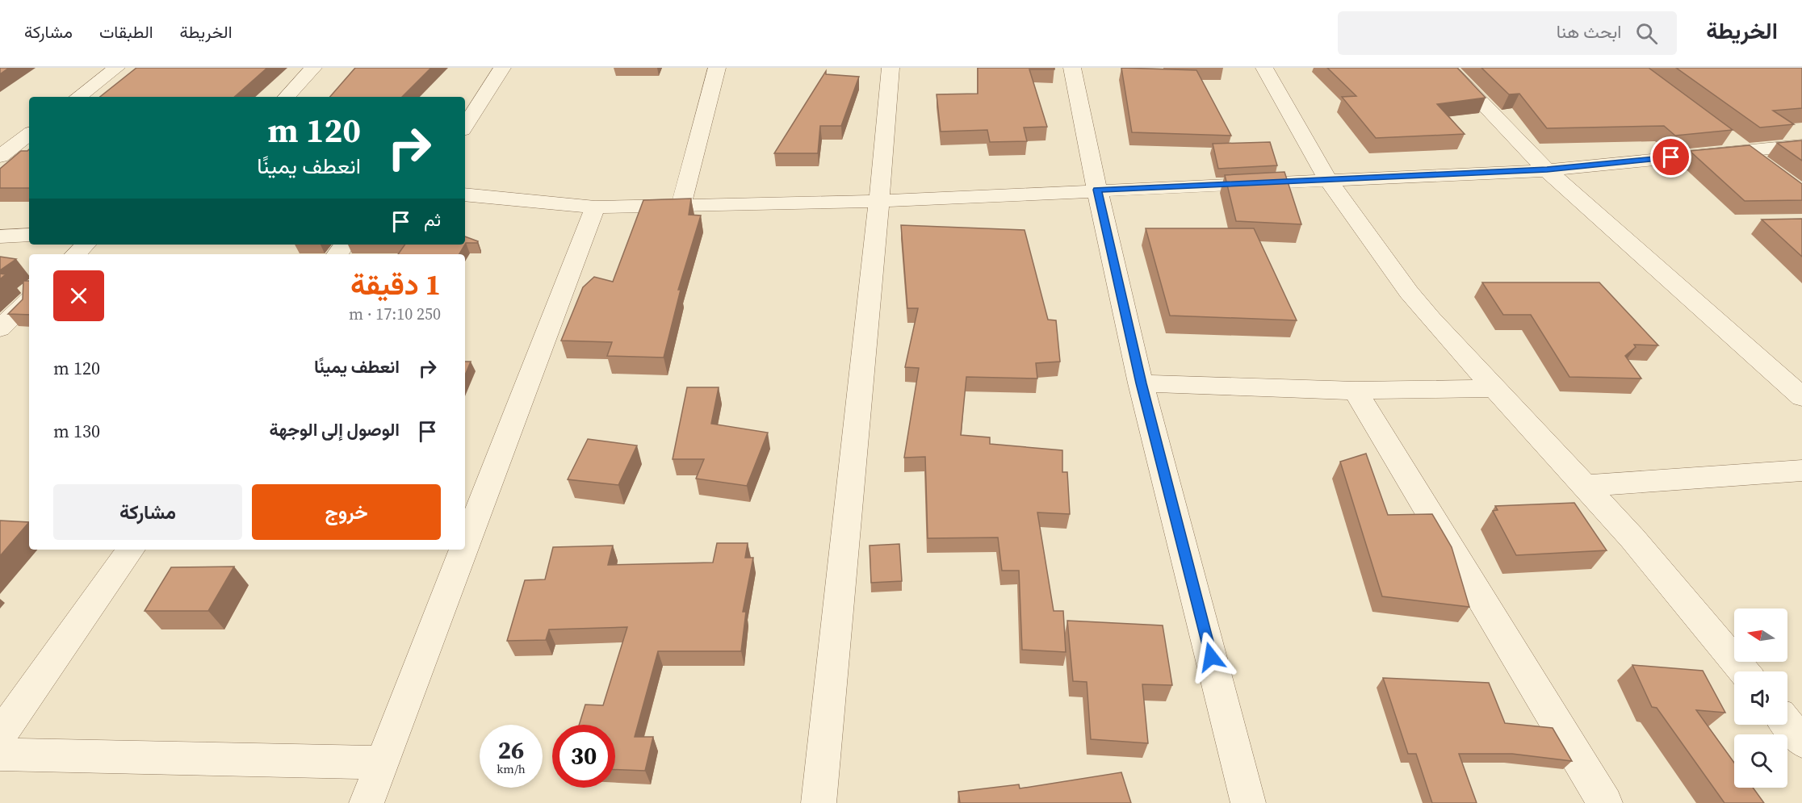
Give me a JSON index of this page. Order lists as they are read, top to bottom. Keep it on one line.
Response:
{"north":"left","page":{"header":"الخريطة","search":"ابحث هنا","nav":["الخريطة","الطبقات","مشاركة"],"turn":["120 m","انعطف يمينًا"],"then":"ثم","heading":["1 دقيقة","250 m · 17:10"],"list":[{"name":"انعطف يمينًا","value":"120 m"},{"name":"الوصول إلى الوجهة","value":"130 m"}],"buttons":["خروج","مشاركة"],"speed":"26 km/h","limit":"30"}}
